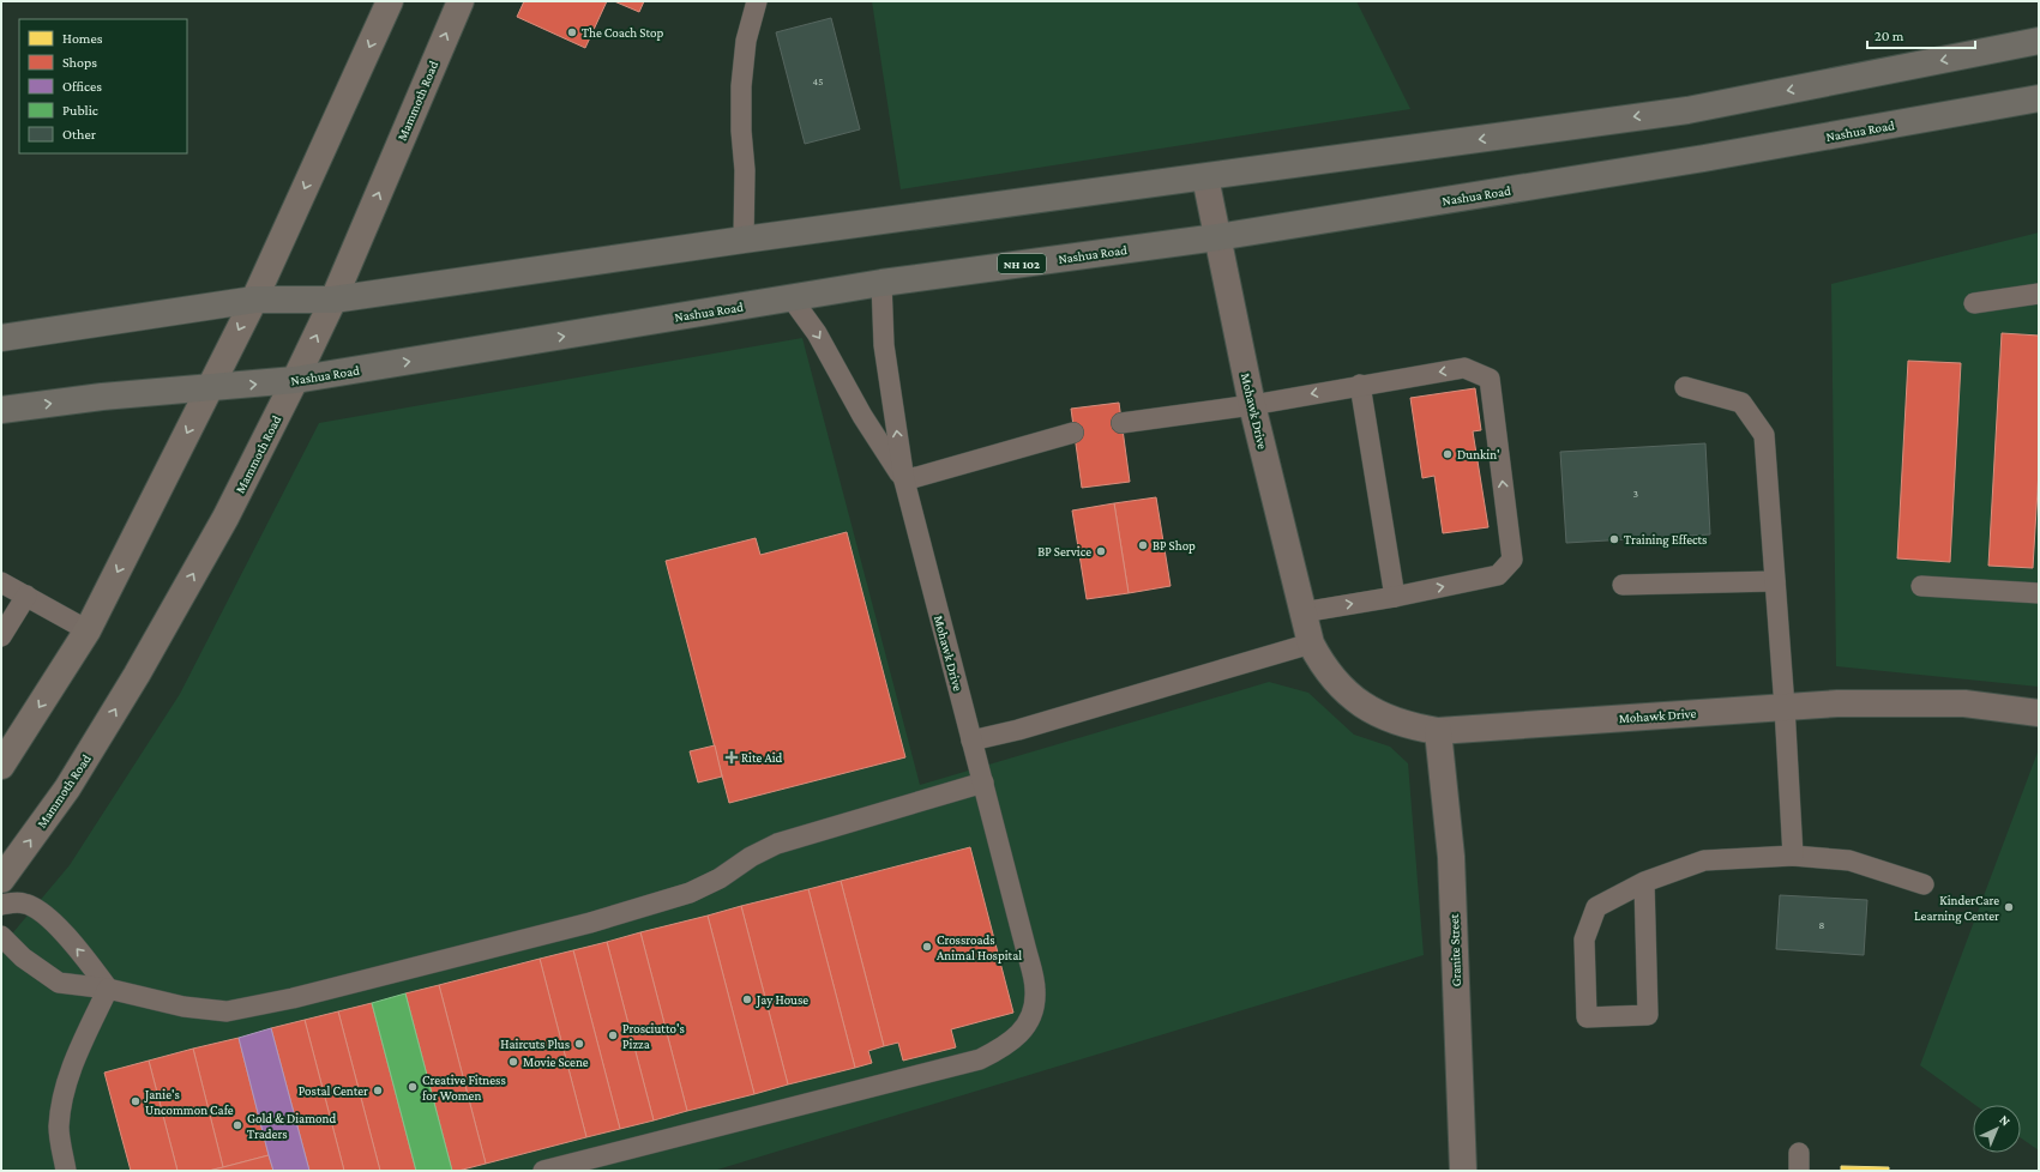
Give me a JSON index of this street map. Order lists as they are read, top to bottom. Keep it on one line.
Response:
{"streets":{"main road":["Mammoth Road","Nashua Road","NH 102"],"street":["Mohawk Drive","Granite Street"]},"crossings":[["Mammoth Road","Nashua Road"],["Nashua Road","Mohawk Drive"],["Mohawk Drive","Granite Street"]],"places":{"other":["The Coach Stop","Dunkin'","Training Effects","BP Shop","BP Service","KinderCare Learning Center","Crossroads Animal Hospital","Jay House","Prosciutto's Pizza","Haircuts Plus","Movie Scene","Creative Fitness for Women","Postal Center","Janie's Uncommon Cafe","Gold & Diamond Traders"],"health":["Rite Aid"]},"house_numbers":["45","3","8"],"legend":["Homes","Shops","Offices","Public","Other"],"scale_bar":"20 m","north":"top right"}
